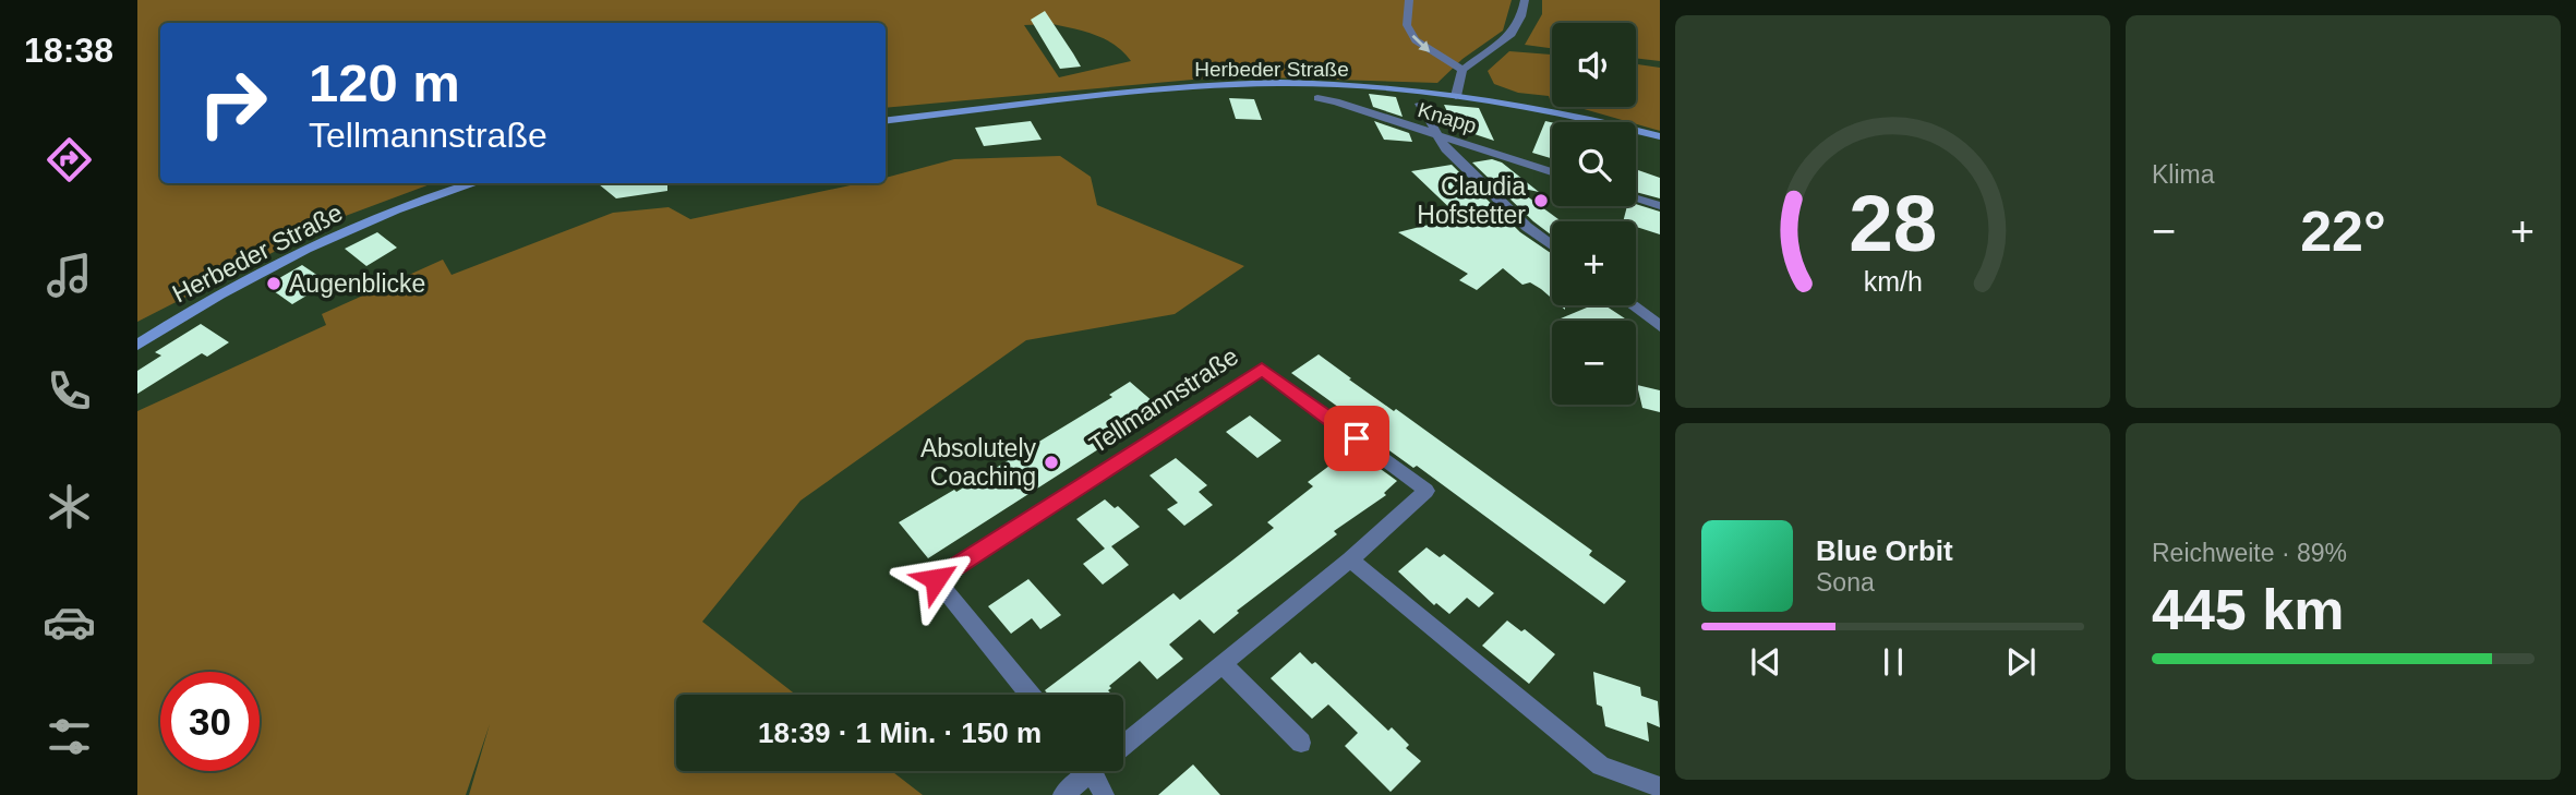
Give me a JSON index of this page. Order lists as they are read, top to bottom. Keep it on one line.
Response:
{"streets":{"main road":["Herbeder Straße"],"street":["Knapp","Tellmannstraße"]},"places":["Claudia Hofstetter","Augenblicke","Absolutely Coaching"],"page":{"tabs":"18:38","tile":["Klima",["Reichweite · 89%","445 km"]],"map_buttons":["+","−"],"turn":["120 m","Tellmannstraße"],"heat":["−","22°","+"],"song":["Blue Orbit","Sona"],"limit":"30","trip":"18:39 · 1 Min. · 150 m","gauge":["28","km/h"]}}
